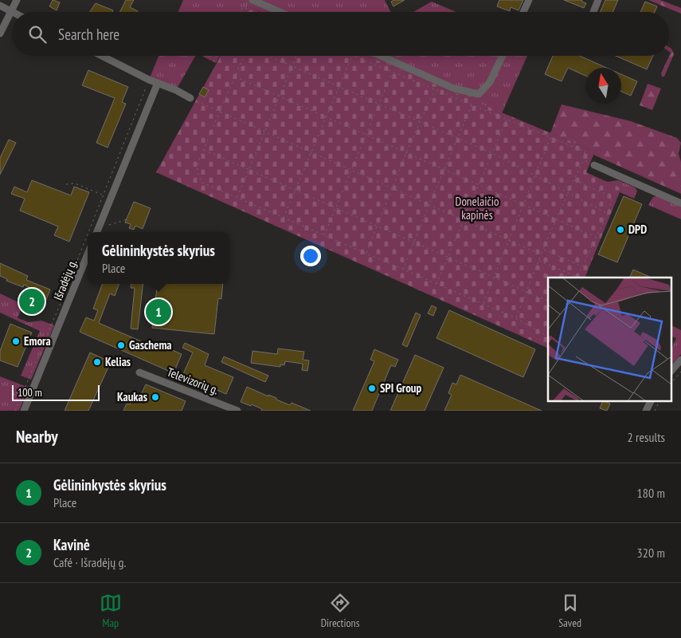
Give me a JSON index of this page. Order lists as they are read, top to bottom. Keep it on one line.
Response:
{"streets":{"street":["Išradėjų g.","Televizorių g."]},"parks":["Donelaičio kapinės"],"places":["DPD","Emora","Gaschema","Kelias","SPI Group","Kaukas"],"scale_bar":"100 m","north":"top","page":{"search":"Search here","popup":["Gėlininkystės skyrius","Place"],"pins":["2","1"],"scale":"100 m","heading":["Nearby","2 results"],"list":[{"mark":"1","name":"Gėlininkystės skyrius","note":"Place","value":"180 m"},{"mark":"2","name":"Kavinė","note":"Café · Išradėjų g.","value":"320 m"}],"nav":["Map","Directions","Saved"]}}
